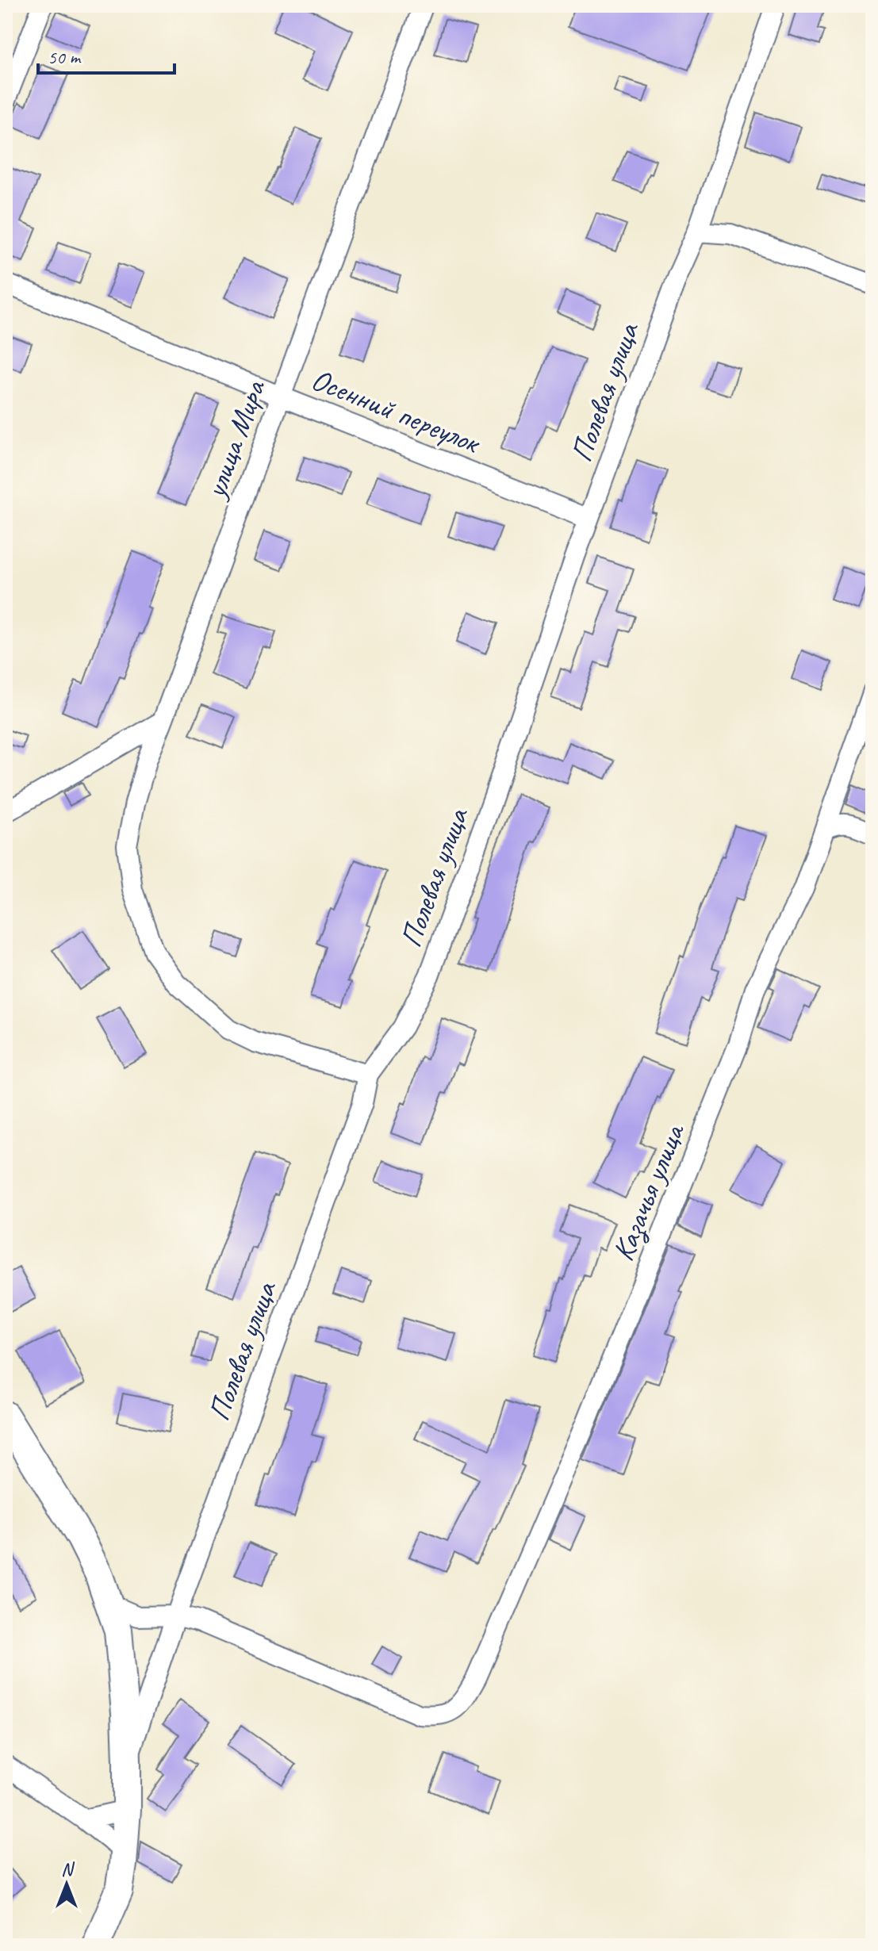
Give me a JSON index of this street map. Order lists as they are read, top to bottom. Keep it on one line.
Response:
{"streets":{"street":["Полевая улица","Осенний переулок","улица Мира","Казачья улица"]},"crossings":[["Полевая улица","Осенний переулок"],["Полевая улица","улица Мира"],["Полевая улица","Казачья улица"],["Осенний переулок","улица Мира"]],"scale_bar":"50 m","north":"top"}
